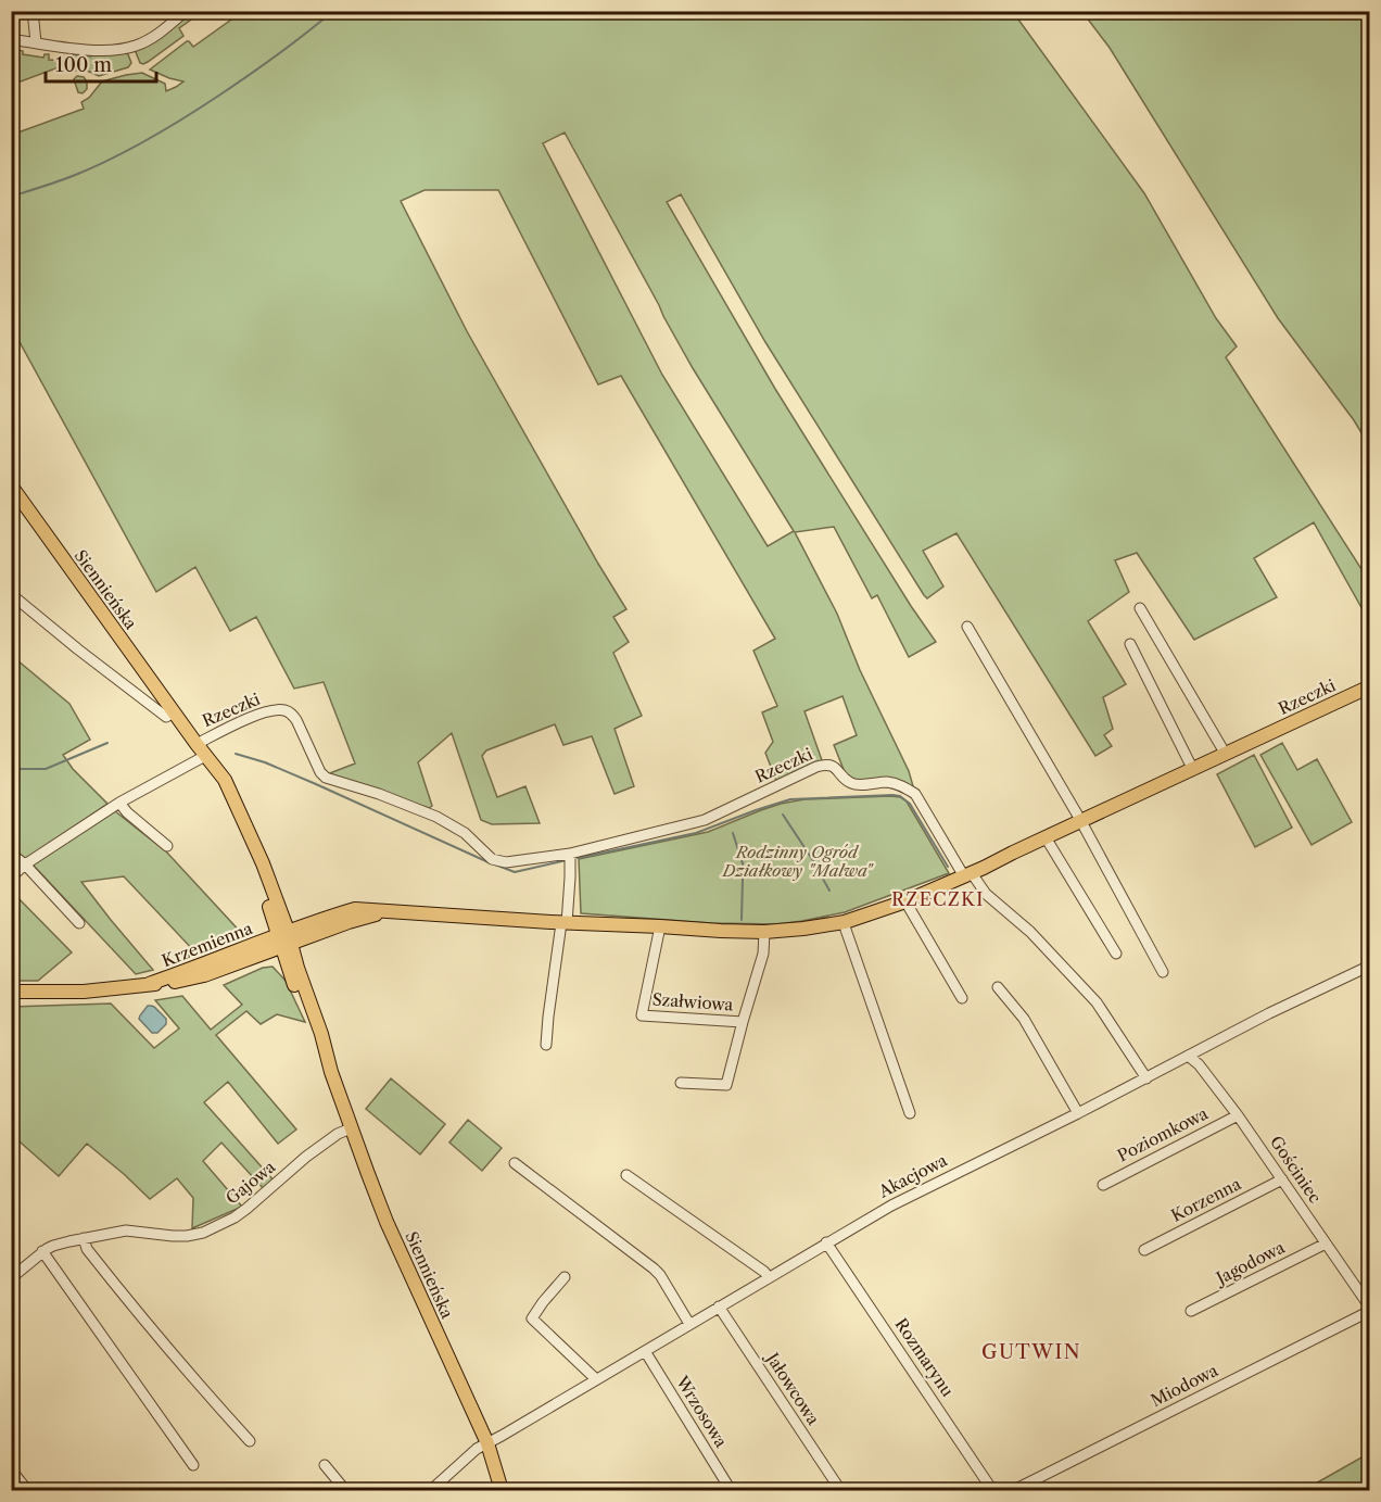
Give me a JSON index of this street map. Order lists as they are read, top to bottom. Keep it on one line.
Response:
{"streets":{"main road":["Siennieńska","Rzeczki","Krzemienna"],"street":["Szałwiowa","Poziomkowa","Gościniec","Akacjowa","Gajowa","Korzenna","Jagodowa","Rozmarynu","Miodowa","Jałowcowa","Wrzosowa"]},"crossings":[["Siennieńska","Rzeczki"],["Siennieńska","Krzemienna"],["Siennieńska","Akacjowa"],["Siennieńska","Gajowa"],["Rzeczki","Krzemienna"],["Rzeczki","Szałwiowa"],["Rzeczki","Akacjowa"],["Poziomkowa","Gościniec"],["Gościniec","Akacjowa"],["Gościniec","Korzenna"],["Gościniec","Jagodowa"],["Gościniec","Miodowa"],["Akacjowa","Rozmarynu"],["Akacjowa","Jałowcowa"],["Akacjowa","Wrzosowa"]],"districts":["RZECZKI","GUTWIN"],"parks":["Rodzinny Ogród Działkowy \"Malwa\""],"scale_bar":"100 m"}
